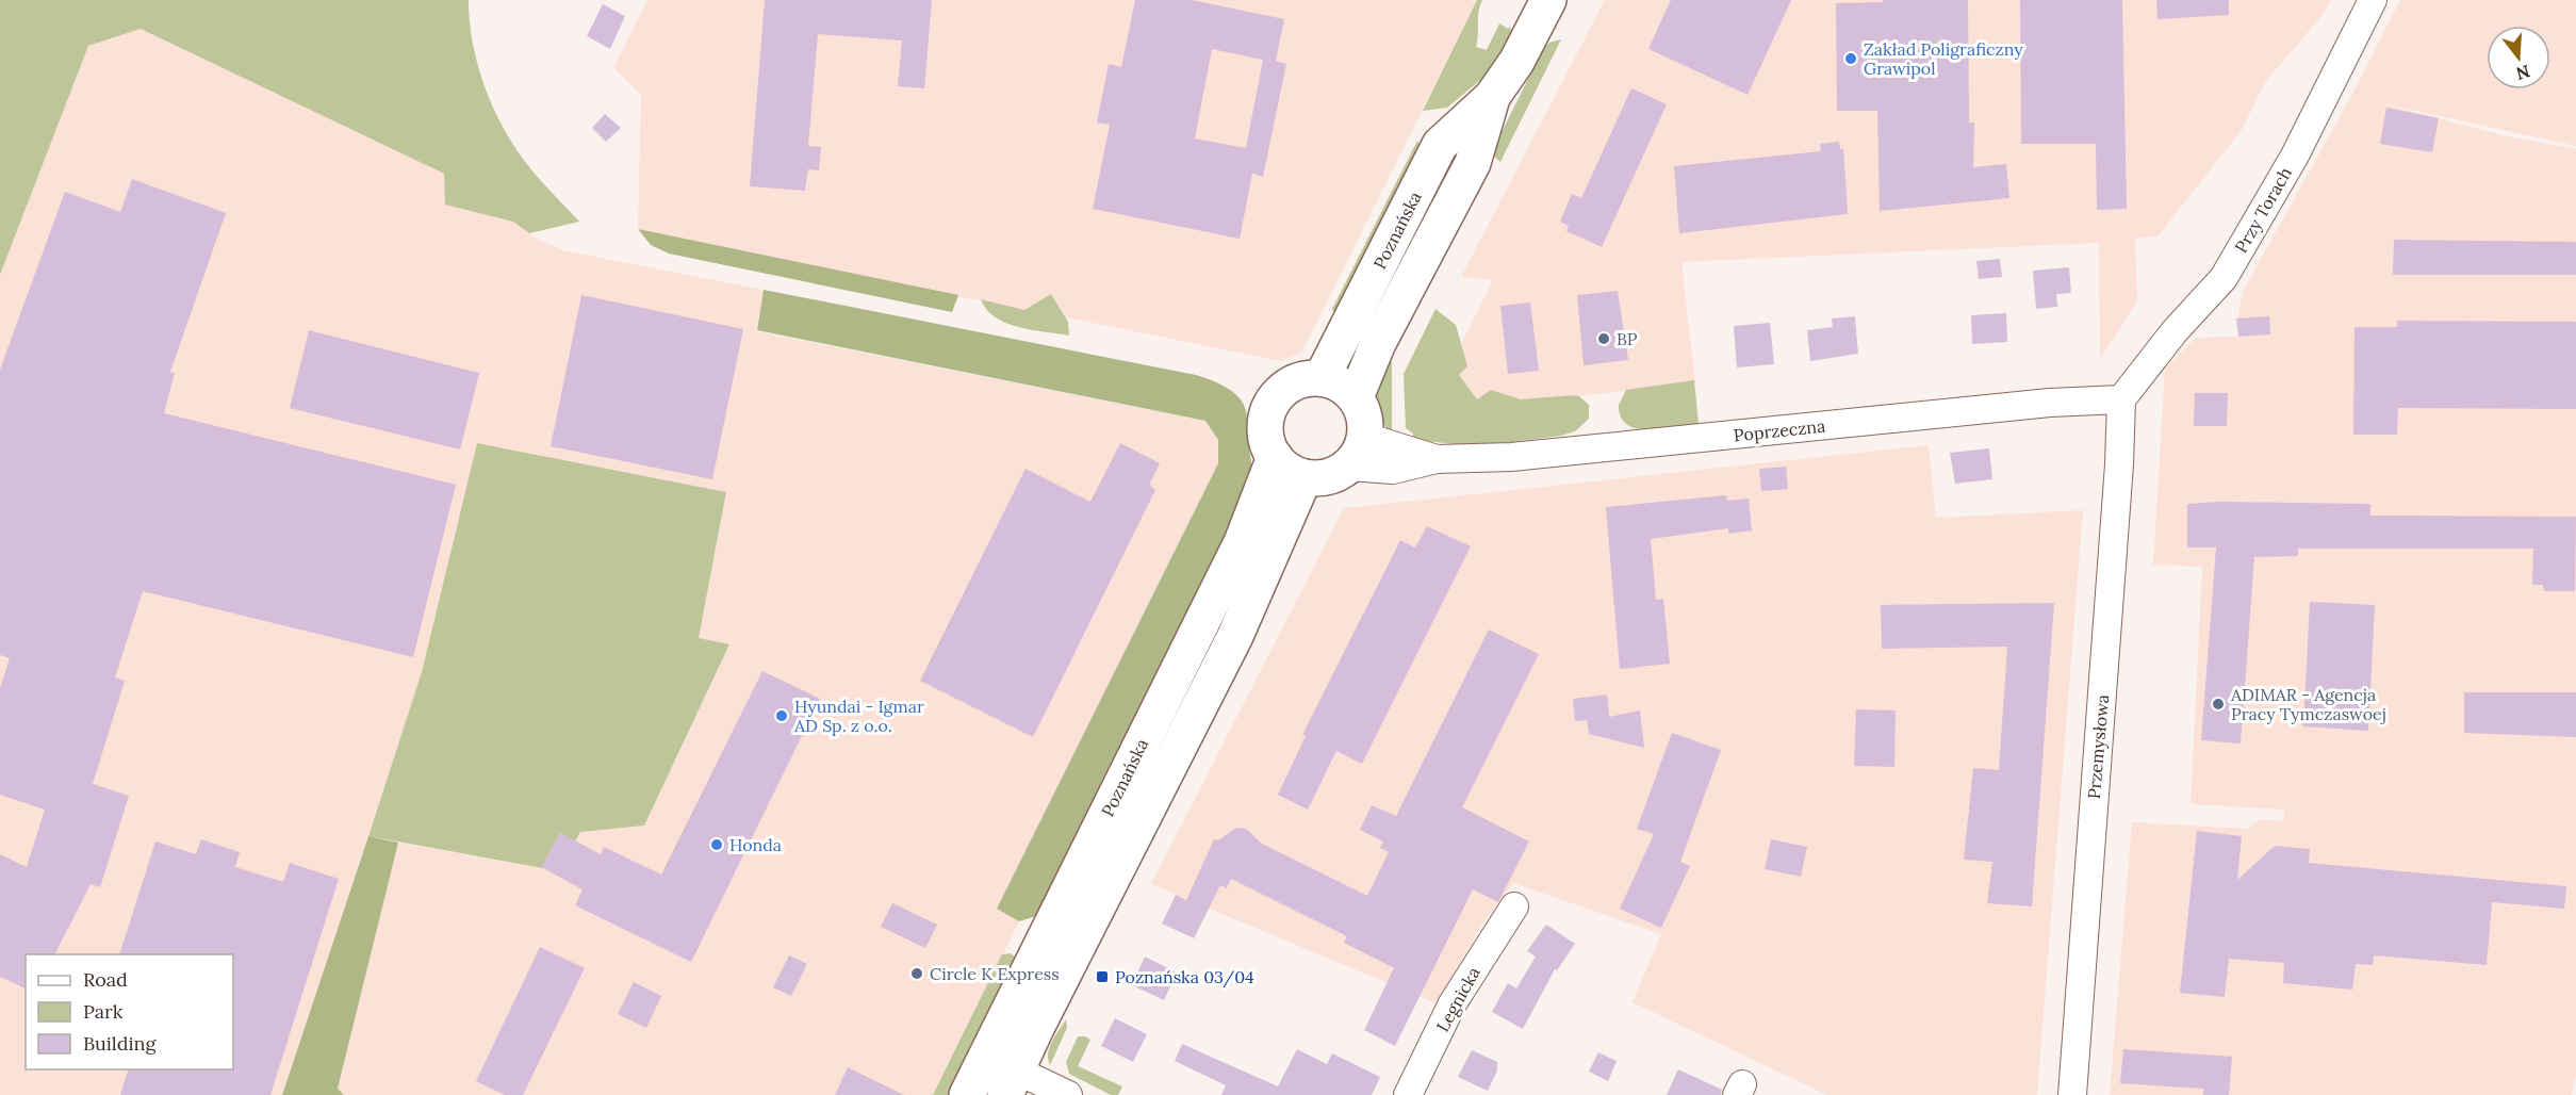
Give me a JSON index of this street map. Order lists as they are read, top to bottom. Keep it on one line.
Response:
{"streets":{"main road":["Poznańska"],"street":["Przy Torach","Poprzeczna","Przemysłowa","Legnicka"]},"crossings":[["Przy Torach","Poprzeczna"],["Przy Torach","Przemysłowa"],["Poznańska","Poprzeczna"],["Poprzeczna","Przemysłowa"]],"places":{"other":["Zakład Poligraficzny Grawipol","BP","ADIMAR - Agencja Pracy Tymczaswoej","Hyundai - Igmar AD Sp. z o.o.","Honda","Circle K Express"],"transit":["Poznańska 03/04"]},"legend":["Road","Park","Building"],"north":"bottom"}
